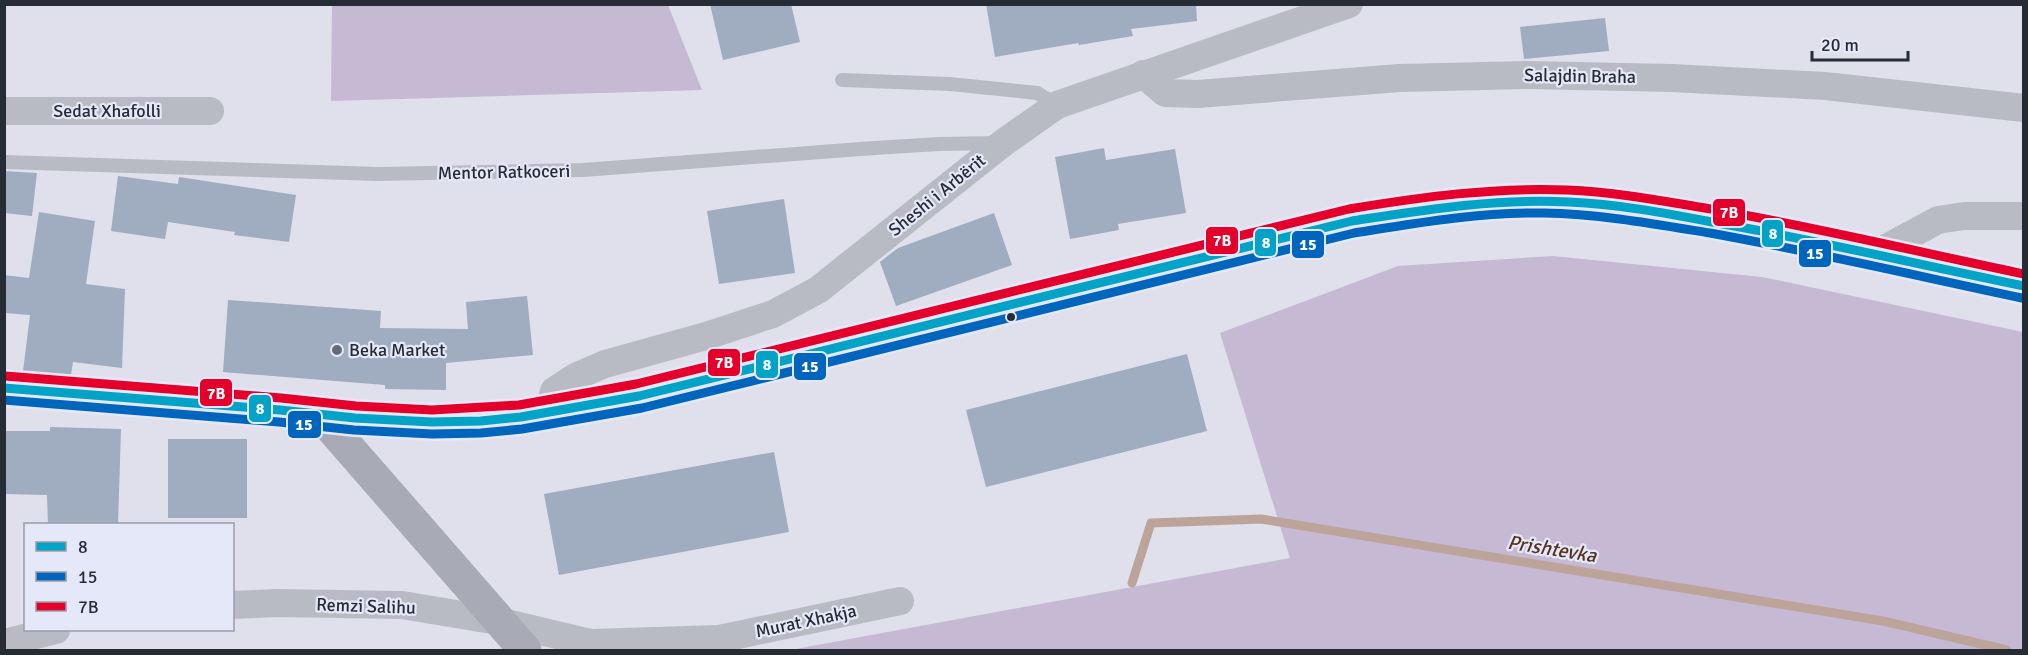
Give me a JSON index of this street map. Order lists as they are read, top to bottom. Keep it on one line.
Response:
{"streets":{"street":["Salajdin Braha","Sedat Xhafolli","Sheshi i Arbërit","Remzi Salihu","Murat Xhakja"],"lane":["Mentor Ratkoceri"]},"crossings":[["Salajdin Braha","Sheshi i Arbërit"],["Mentor Ratkoceri","Sheshi i Arbërit"],["Remzi Salihu","Murat Xhakja"]],"water":["Prishtevka"],"places":["Beka Market"],"lines":["transit line 7B","transit line 8","transit line 15"],"legend":["8","15","7B"],"scale_bar":"20 m"}
